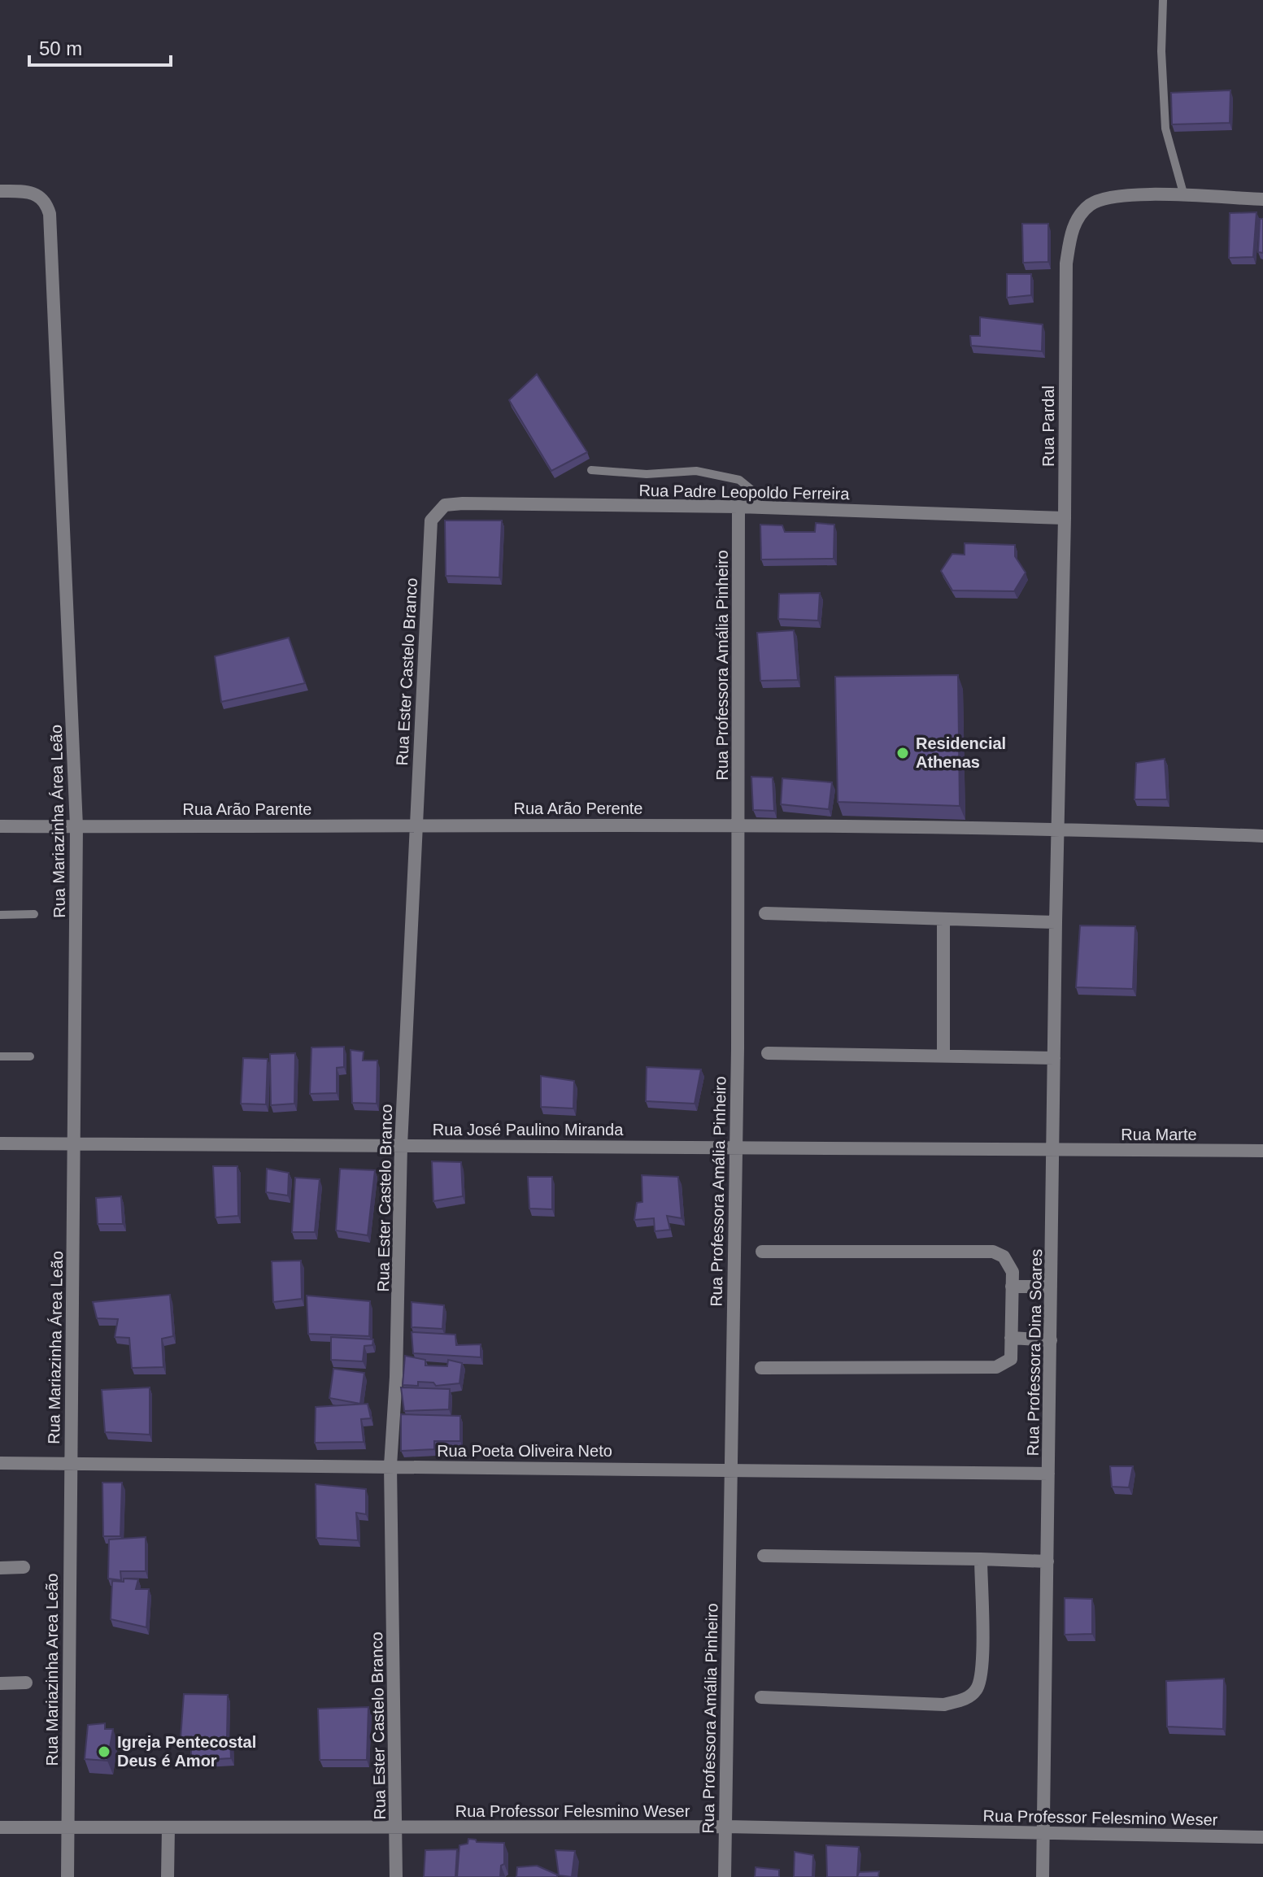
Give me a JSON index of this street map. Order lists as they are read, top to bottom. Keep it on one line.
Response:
{"streets":{"street":["Rua Pardal","Rua Padre Leopoldo Ferreira","Rua Professora Amália Pinheiro","Rua Ester Castelo Branco","Rua Arão Perente","Rua Arão Parente","Rua Mariazinha Área Leão","Rua José Paulino Miranda","Rua Marte","Rua Professora Dina Soares","Rua Poeta Oliveira Neto","Rua Mariazinha Area Leão","Rua Professor Felesmino Weser"]},"crossings":[["Rua Pardal","Rua Padre Leopoldo Ferreira"],["Rua Pardal","Rua Professora Dina Soares"],["Rua Padre Leopoldo Ferreira","Rua Professora Amália Pinheiro"],["Rua Padre Leopoldo Ferreira","Rua Ester Castelo Branco"],["Rua Professora Amália Pinheiro","Rua Arão Perente"],["Rua Professora Amália Pinheiro","Rua José Paulino Miranda"],["Rua Professora Amália Pinheiro","Rua Poeta Oliveira Neto"],["Rua Professora Amália Pinheiro","Rua Professor Felesmino Weser"],["Rua Ester Castelo Branco","Rua Arão Perente"],["Rua Ester Castelo Branco","Rua Arão Parente"],["Rua Ester Castelo Branco","Rua José Paulino Miranda"],["Rua Ester Castelo Branco","Rua Poeta Oliveira Neto"],["Rua Ester Castelo Branco","Rua Professor Felesmino Weser"],["Rua Arão Perente","Rua Arão Parente"],["Rua Arão Parente","Rua Mariazinha Área Leão"],["Rua Mariazinha Área Leão","Rua José Paulino Miranda"],["Rua Mariazinha Área Leão","Rua Poeta Oliveira Neto"],["Rua Mariazinha Área Leão","Rua Mariazinha Area Leão"],["Rua José Paulino Miranda","Rua Marte"],["Rua José Paulino Miranda","Rua Professora Dina Soares"],["Rua Marte","Rua Professora Dina Soares"],["Rua Professora Dina Soares","Rua Poeta Oliveira Neto"],["Rua Professora Dina Soares","Rua Professor Felesmino Weser"],["Rua Poeta Oliveira Neto","Rua Mariazinha Area Leão"],["Rua Mariazinha Area Leão","Rua Professor Felesmino Weser"]],"places":["Residencial Athenas","Igreja Pentecostal Deus é Amor"],"scale_bar":"50 m"}
